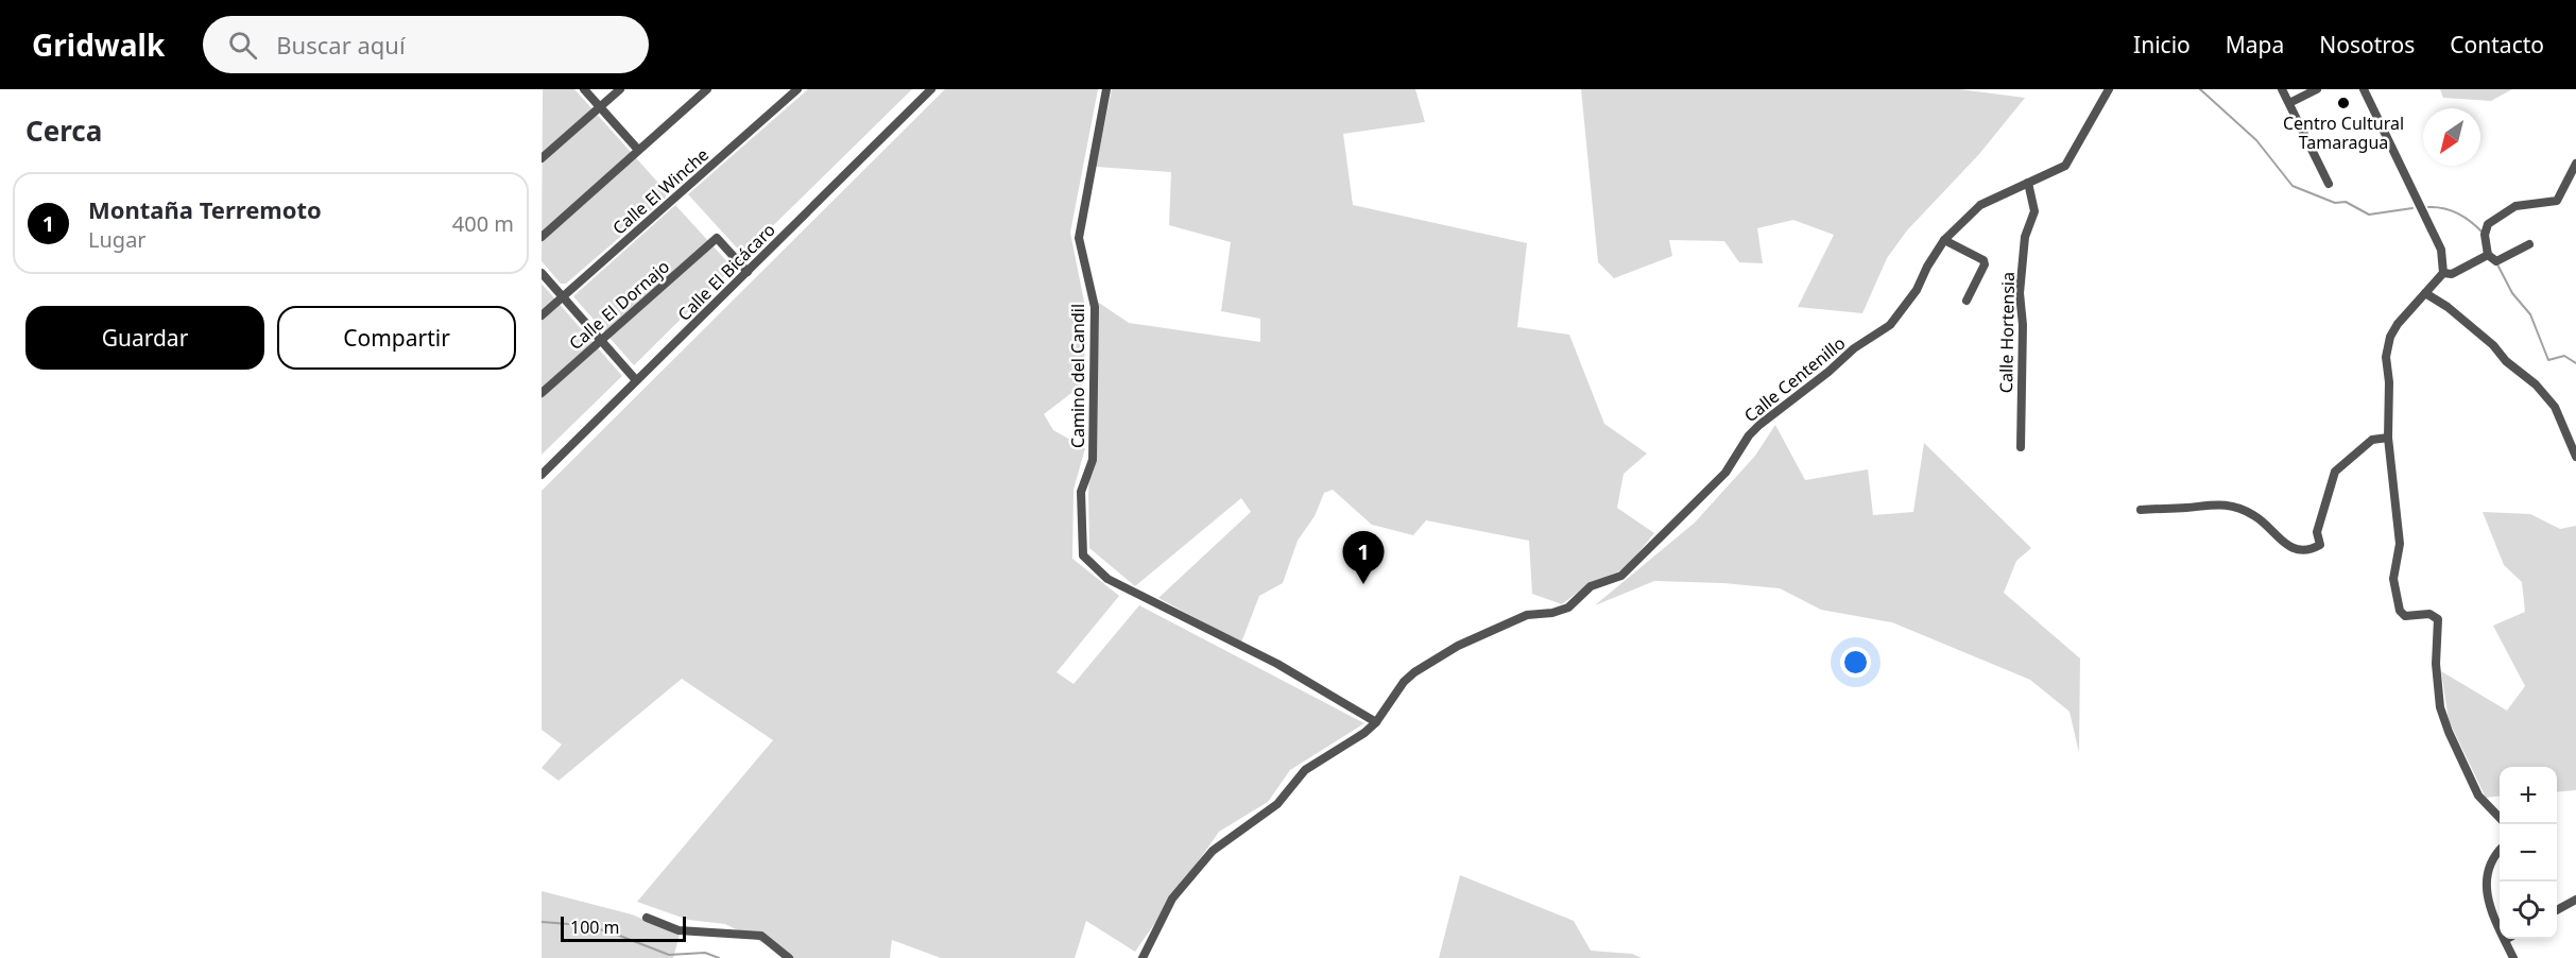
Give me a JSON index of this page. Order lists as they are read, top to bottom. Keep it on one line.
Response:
{"streets":{"street":["Calle El Winche","Calle El Bicácaro","Calle El Dornajo","Calle Hortensia","Camino del Candil","Calle Centenillo"]},"crossings":[["Calle El Bicácaro","Calle El Dornajo"],["Calle Hortensia","Calle Centenillo"],["Camino del Candil","Calle Centenillo"]],"places":["Centro Cultural Tamaragua"],"scale_bar":"100 m","north":"bottom left","page":{"header":"Gridwalk","search":"Buscar aquí","nav":["Inicio","Mapa","Nosotros","Contacto"],"heading":"Cerca","list":[{"mark":"1","name":"Montaña Terremoto","note":"Lugar","value":"400 m"}],"buttons":["Guardar","Compartir"],"pins":"1","map_buttons":["+","−"],"scale":"100 m"}}
